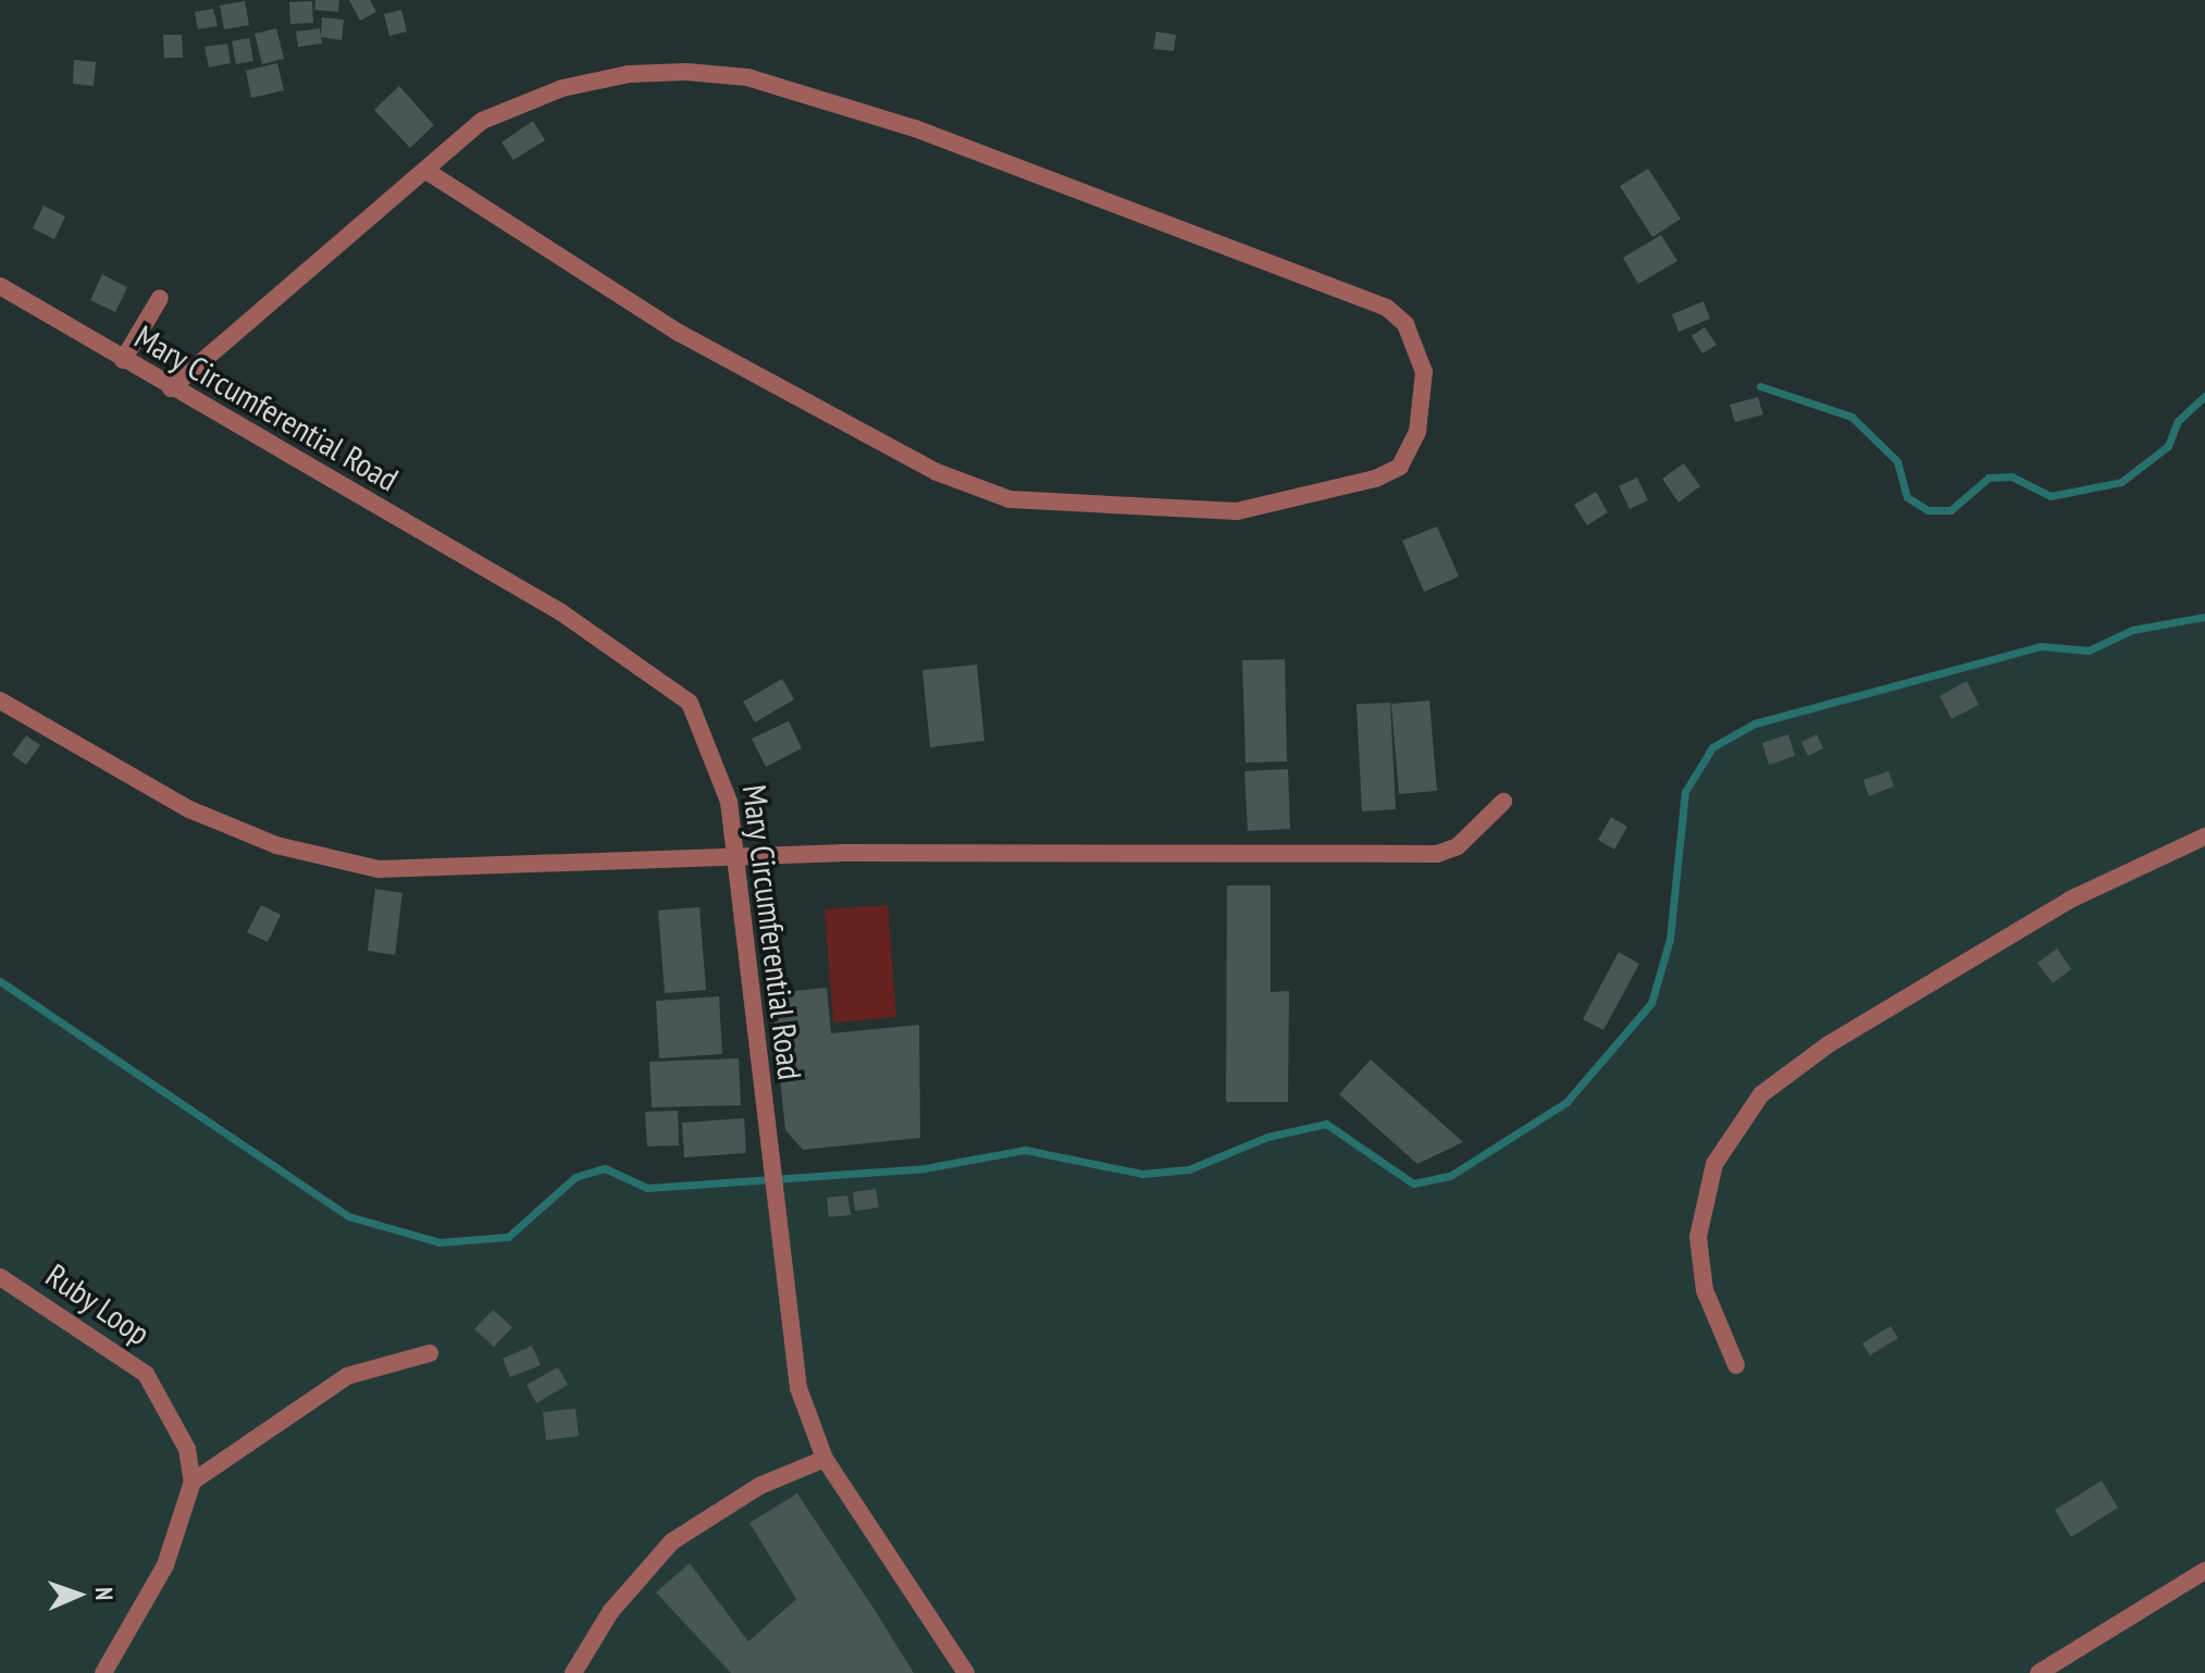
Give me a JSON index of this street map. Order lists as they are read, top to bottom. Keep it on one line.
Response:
{"streets":{"street":["Mary Circumferential Road","Ruby Loop"]},"north":"right"}
